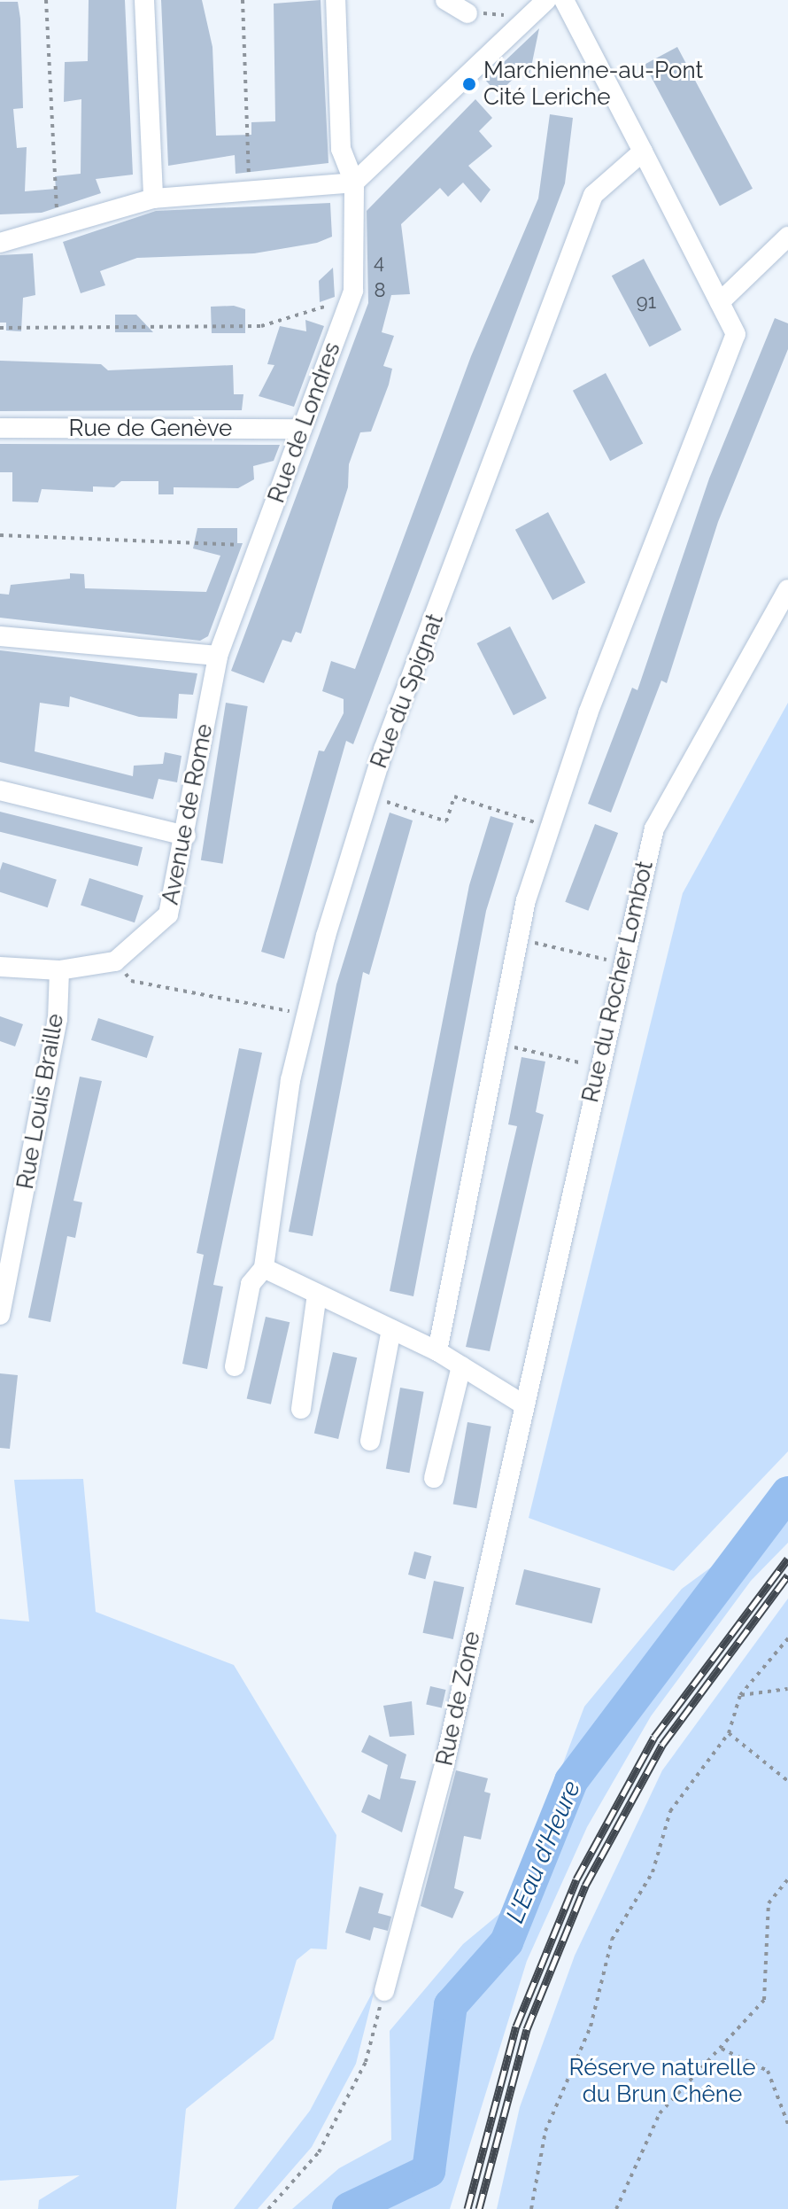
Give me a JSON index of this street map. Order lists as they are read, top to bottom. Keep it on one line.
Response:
{"streets":{"street":["Rue de Londres","Rue de Genève","Rue du Spignat","Avenue de Rome","Rue du Rocher Lombot","Rue Louis Braille","Rue de Zone"]},"crossings":[["Rue de Londres","Rue de Genève"],["Rue de Londres","Avenue de Rome"],["Rue du Rocher Lombot","Rue de Zone"]],"water":["L'Eau d'Heure"],"parks":["Réserve naturelle du Brun Chêne"],"places":["Marchienne-au-Pont Cité Leriche"],"house_numbers":["4","8","91"]}
